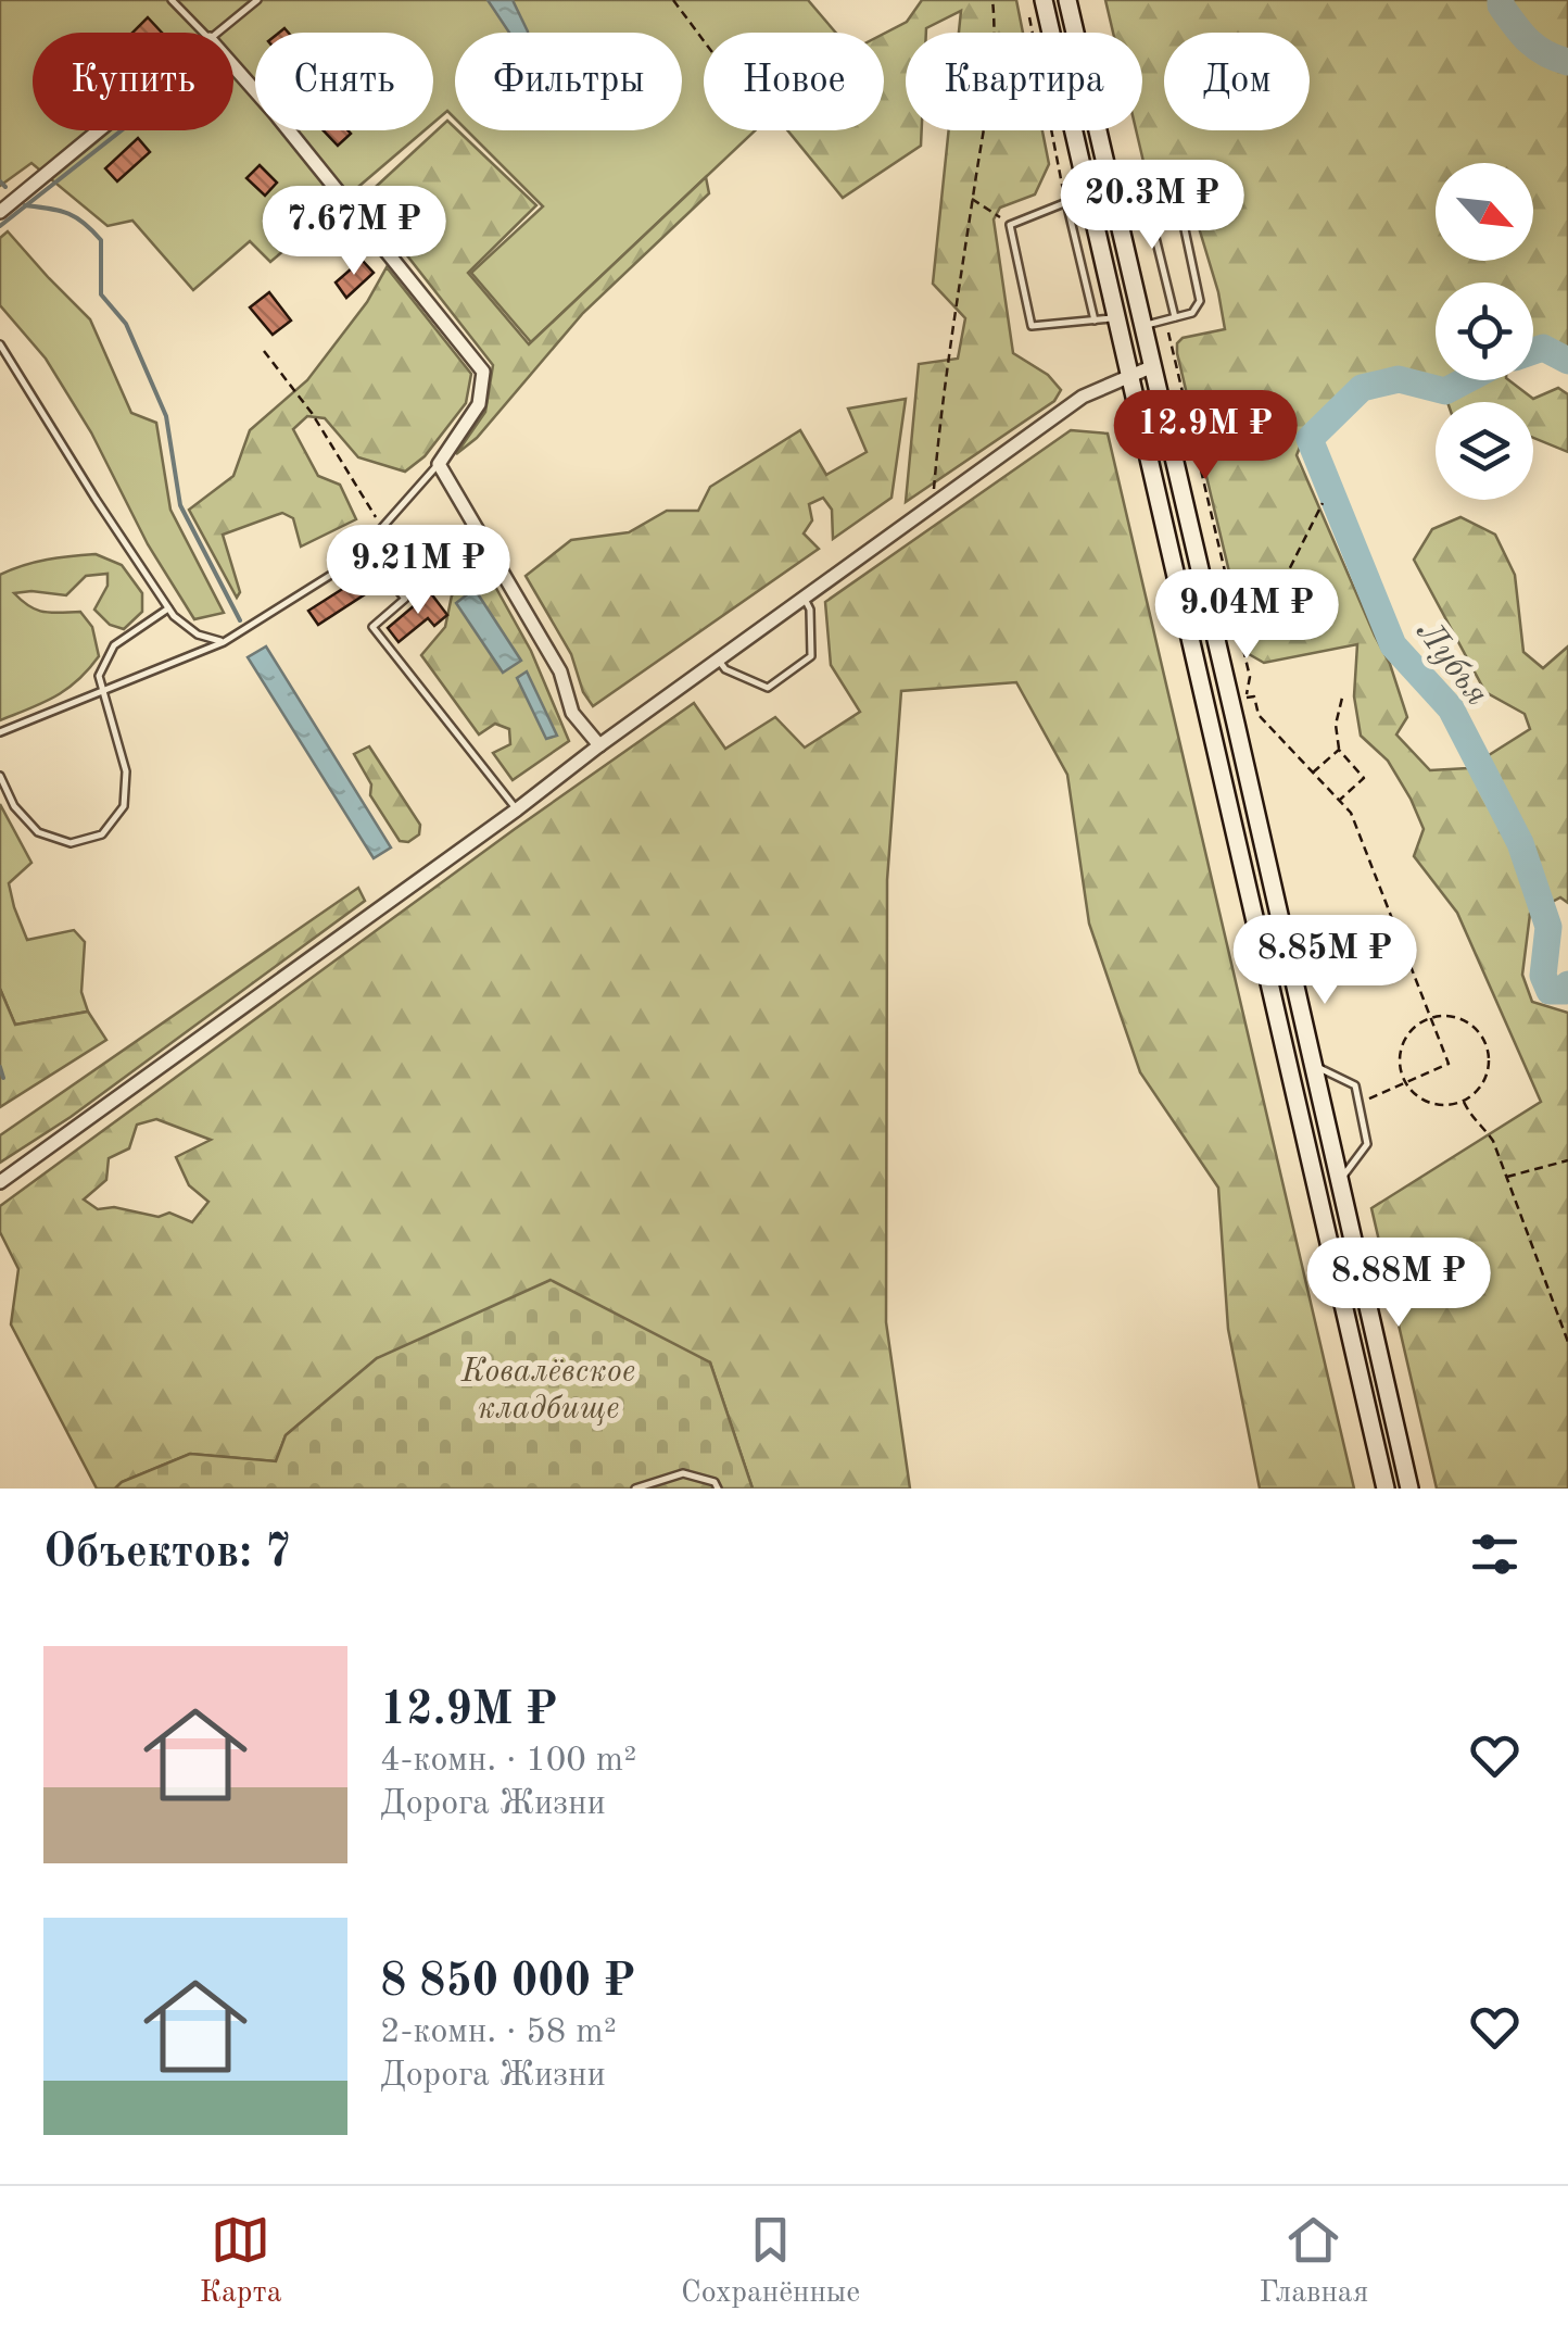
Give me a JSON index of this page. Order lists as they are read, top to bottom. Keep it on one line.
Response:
{"water":["Лубья"],"parks":["Ковалёвское кладбище"],"north":"bottom right","page":{"chip":["Купить","Снять","Фильтры","Новое","Квартира","Дом"],"price":["20.3M ₽","7.67M ₽","12.9M ₽","9.21M ₽","9.04M ₽","8.85M ₽","8.88M ₽"],"heading":"Объектов: 7","list":[{"name":"12.9M ₽","note":"4-комн. · 100 m² · Дорога Жизни"},{"name":"8 850 000 ₽","note":"2-комн. · 58 m² · Дорога Жизни"}],"tabs":["Карта","Сохранённые","Главная"]}}
